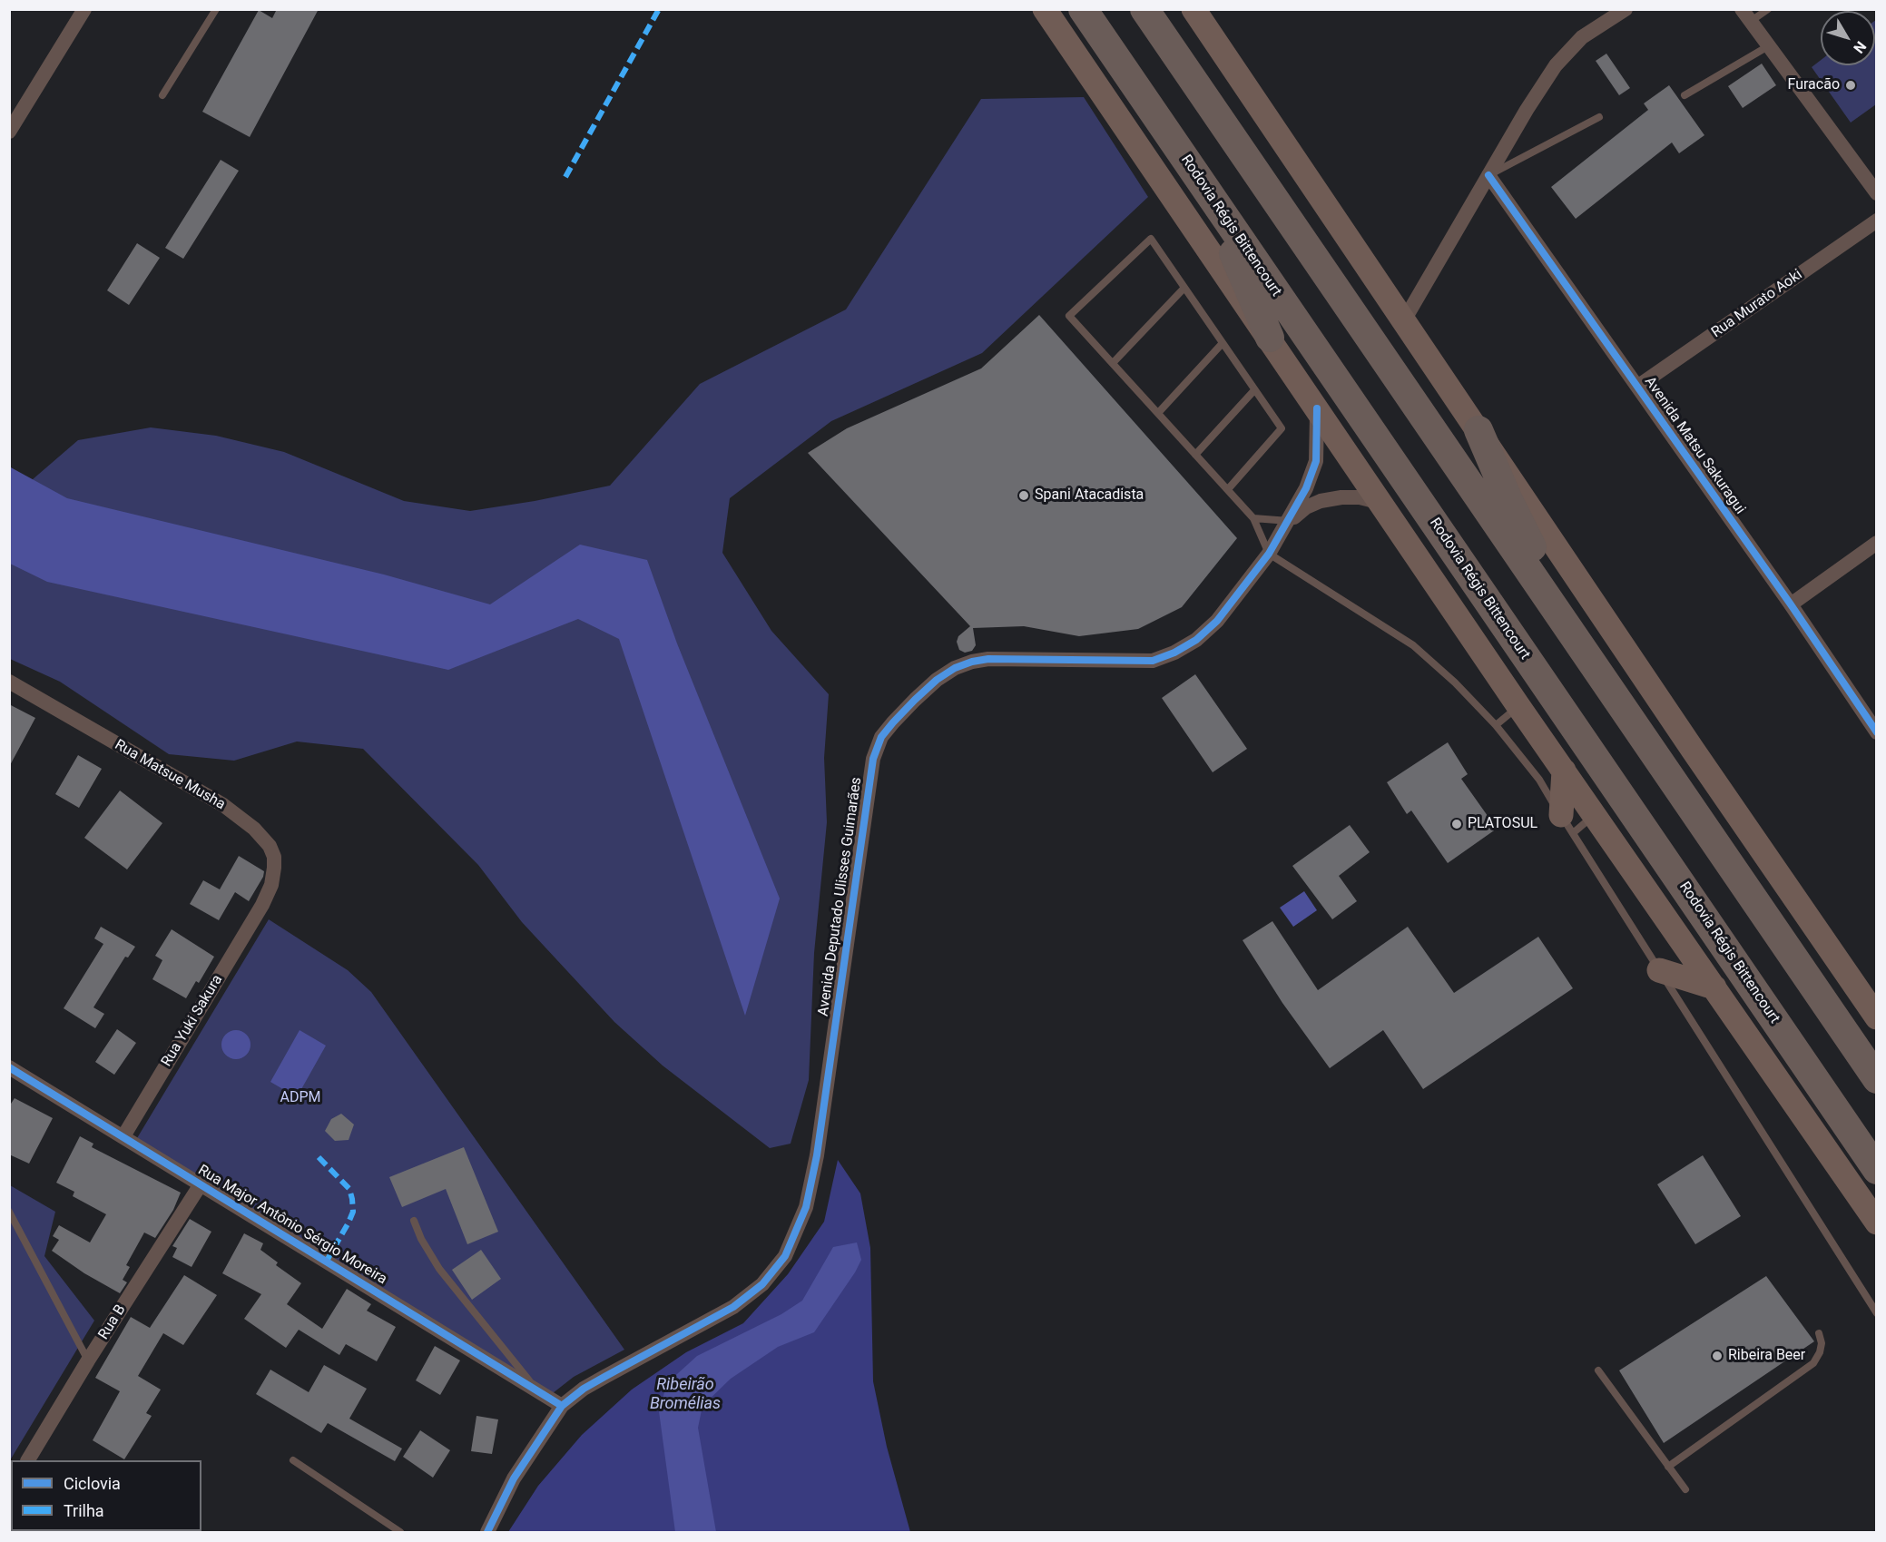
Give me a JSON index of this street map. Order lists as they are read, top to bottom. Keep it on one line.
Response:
{"streets":{"highway":["Rodovia Régis Bittencourt"],"street":["Rua Murato Aoki","Avenida Matsu Sakuragui","Rua Matsue Musha","Avenida Deputado Ulisses Guimarães","Rua Yuki Sakura","Rua Major Antônio Sérgio Moreira","Rua B"]},"crossings":[["Rua Murato Aoki","Avenida Matsu Sakuragui"],["Rua Matsue Musha","Rua Yuki Sakura"],["Avenida Deputado Ulisses Guimarães","Rua Major Antônio Sérgio Moreira"],["Rua Yuki Sakura","Rua Major Antônio Sérgio Moreira"],["Rua Major Antônio Sérgio Moreira","Rua B"]],"water":["Ribeirão Bromélias"],"parks":["ADPM"],"places":["Furacão","Spani Atacadista","PLATOSUL","Ribeira Beer"],"legend":["Ciclovia","Trilha"],"north":"bottom right"}
